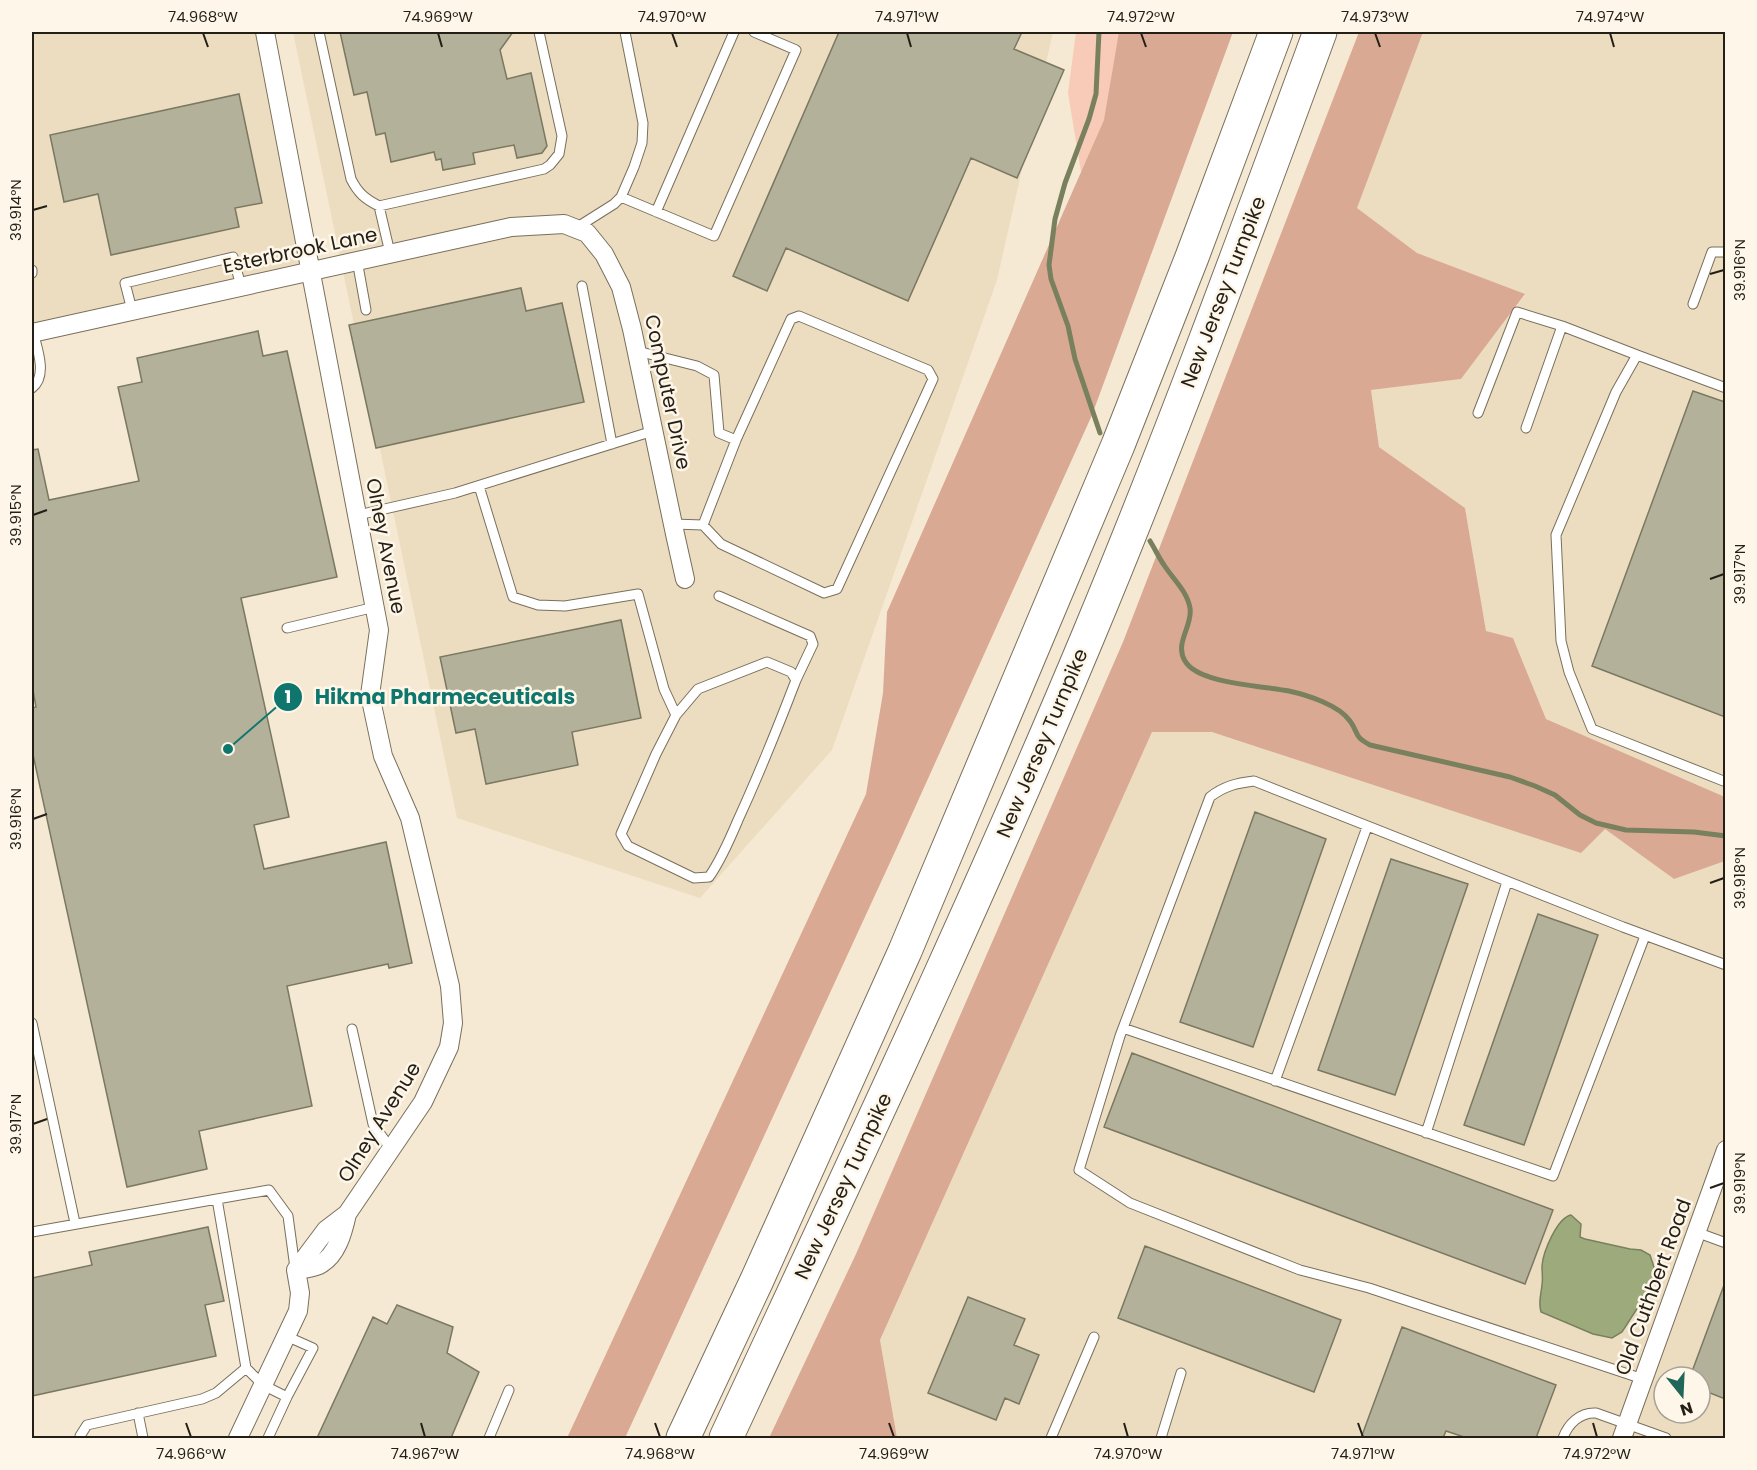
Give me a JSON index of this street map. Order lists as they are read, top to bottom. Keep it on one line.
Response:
{"streets":{"highway":["New Jersey Turnpike"],"street":["Esterbrook Lane","Computer Drive","Olney Avenue","Old Cuthbert Road"]},"crossings":[["Esterbrook Lane","Computer Drive"],["Esterbrook Lane","Olney Avenue"]],"places":["Hikma Pharmeceuticals"],"north":"bottom","coordinates":["74.968°W","74.969°W","74.970°W","74.971°W","74.972°W","74.973°W","74.974°W","39.914°N","39.916°N","39.915°N","39.917°N","39.918°N","39.919°N","74.966°W","74.967°W"]}
